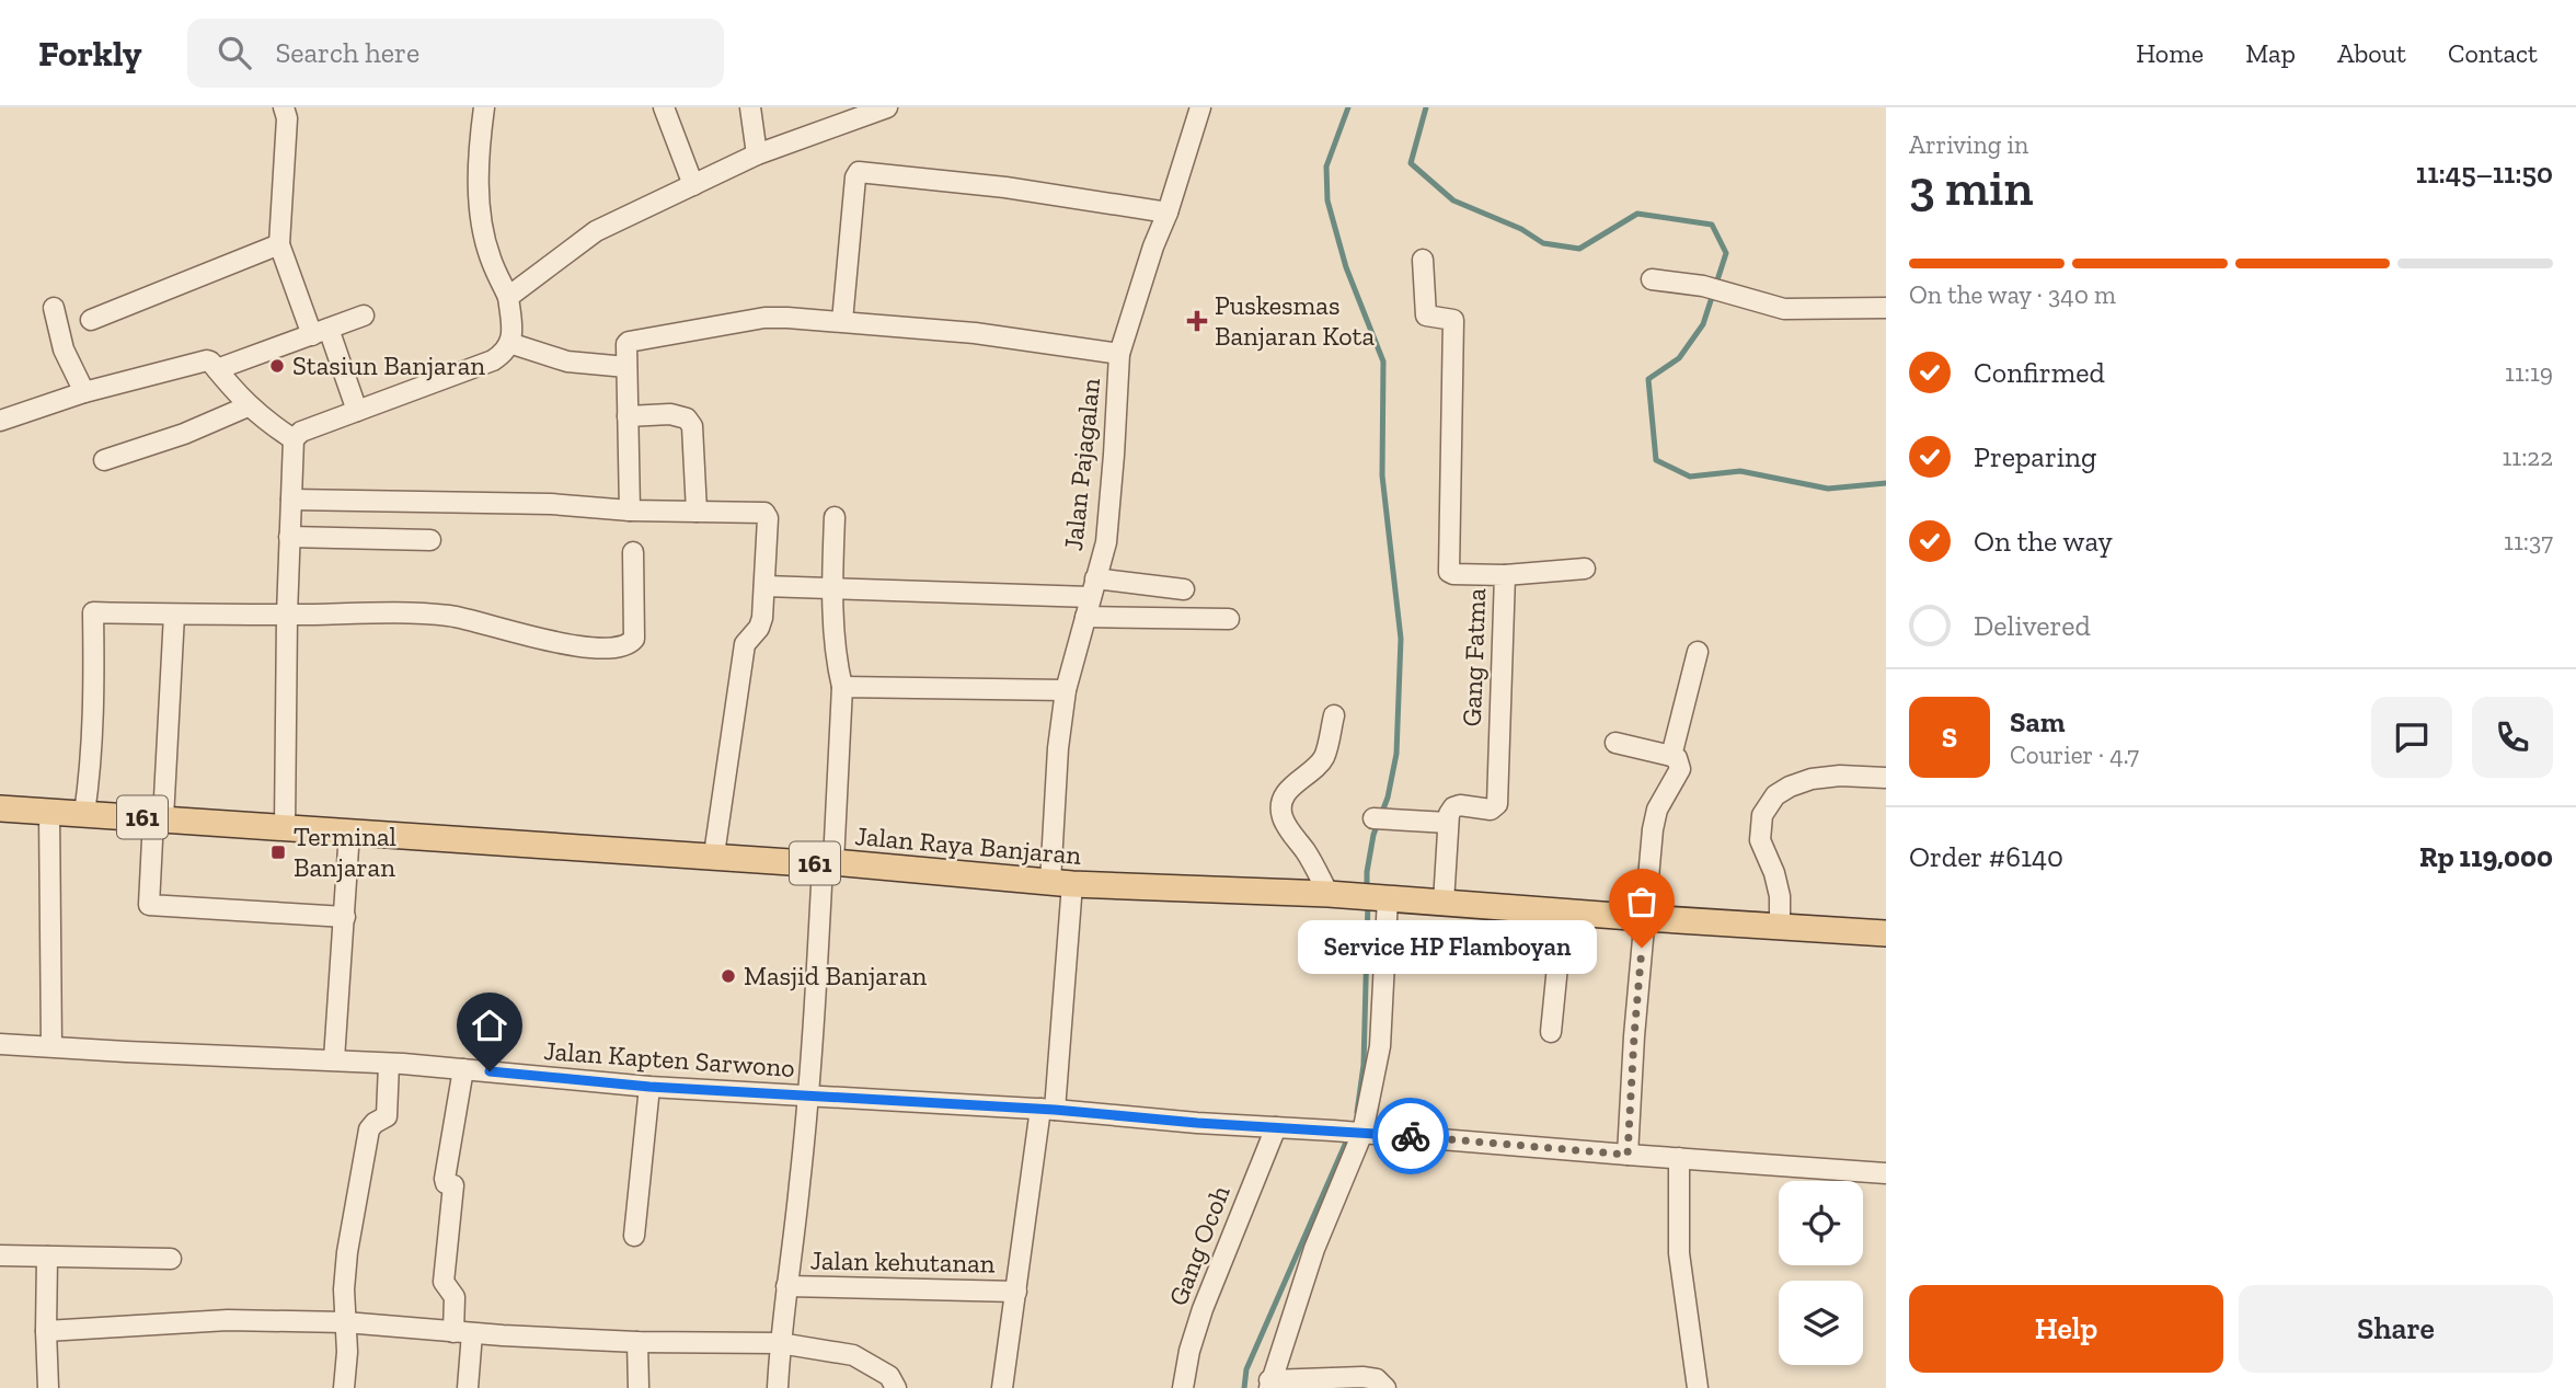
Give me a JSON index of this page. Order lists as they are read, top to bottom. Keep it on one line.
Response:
{"streets":{"main road":["161","Jalan Raya Banjaran"],"street":["Jalan Pajagalan","Gang Fatma","Jalan Kapten Sarwono","Gang Ocoh","Jalan kehutanan"]},"crossings":[["Jalan Pajagalan","Jalan Raya Banjaran"],["Jalan Pajagalan","Jalan Kapten Sarwono"],["Jalan Kapten Sarwono","Gang Ocoh"]],"places":{"health":["Puskesmas Banjaran Kota"],"other":["Stasiun Banjaran","Service HP Flamboyan","Masjid Banjaran"],"transit":["Terminal Banjaran"]},"page":{"header":"Forkly","search":"Search here","nav":["Home","Map","About","Contact"],"heading":["3 min","Arriving in","11:45–11:50"],"panel":["Sam","Courier · 4.7","Order #6140","Rp 119,000"],"bar":"On the way · 340 m","list":[["Confirmed","11:19"],["Preparing","11:22"],["On the way","11:37"],"Delivered"],"round":"S","bubble":"Service HP Flamboyan","buttons":["Help","Share"]}}
